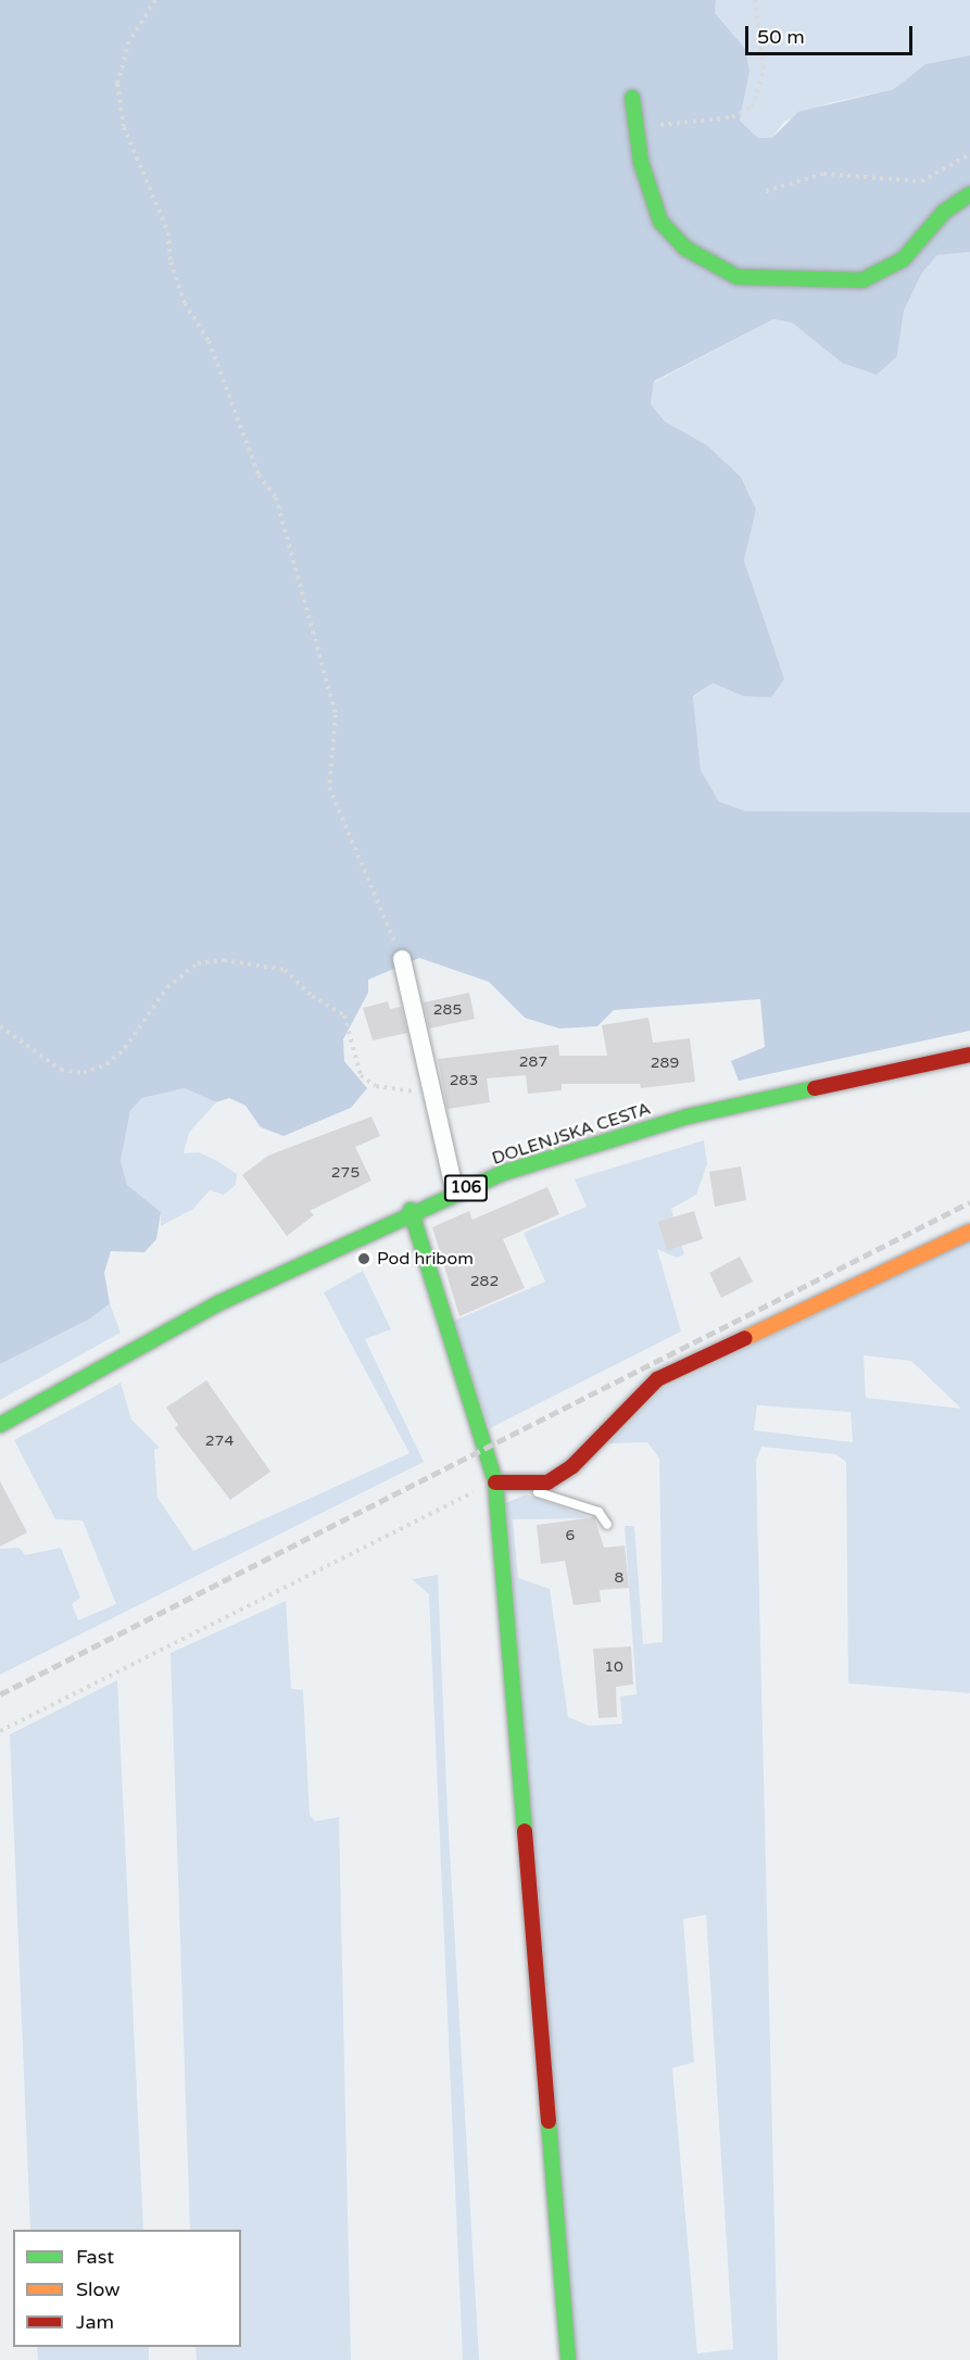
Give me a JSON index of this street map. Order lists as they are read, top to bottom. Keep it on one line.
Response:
{"streets":{"street":["DOLENJSKA CESTA","106"]},"places":["Pod hribom"],"house_numbers":["285","287","289","283","275","282","274","6","8","10"],"legend":["Fast","Slow","Jam"],"scale_bar":"50 m"}
